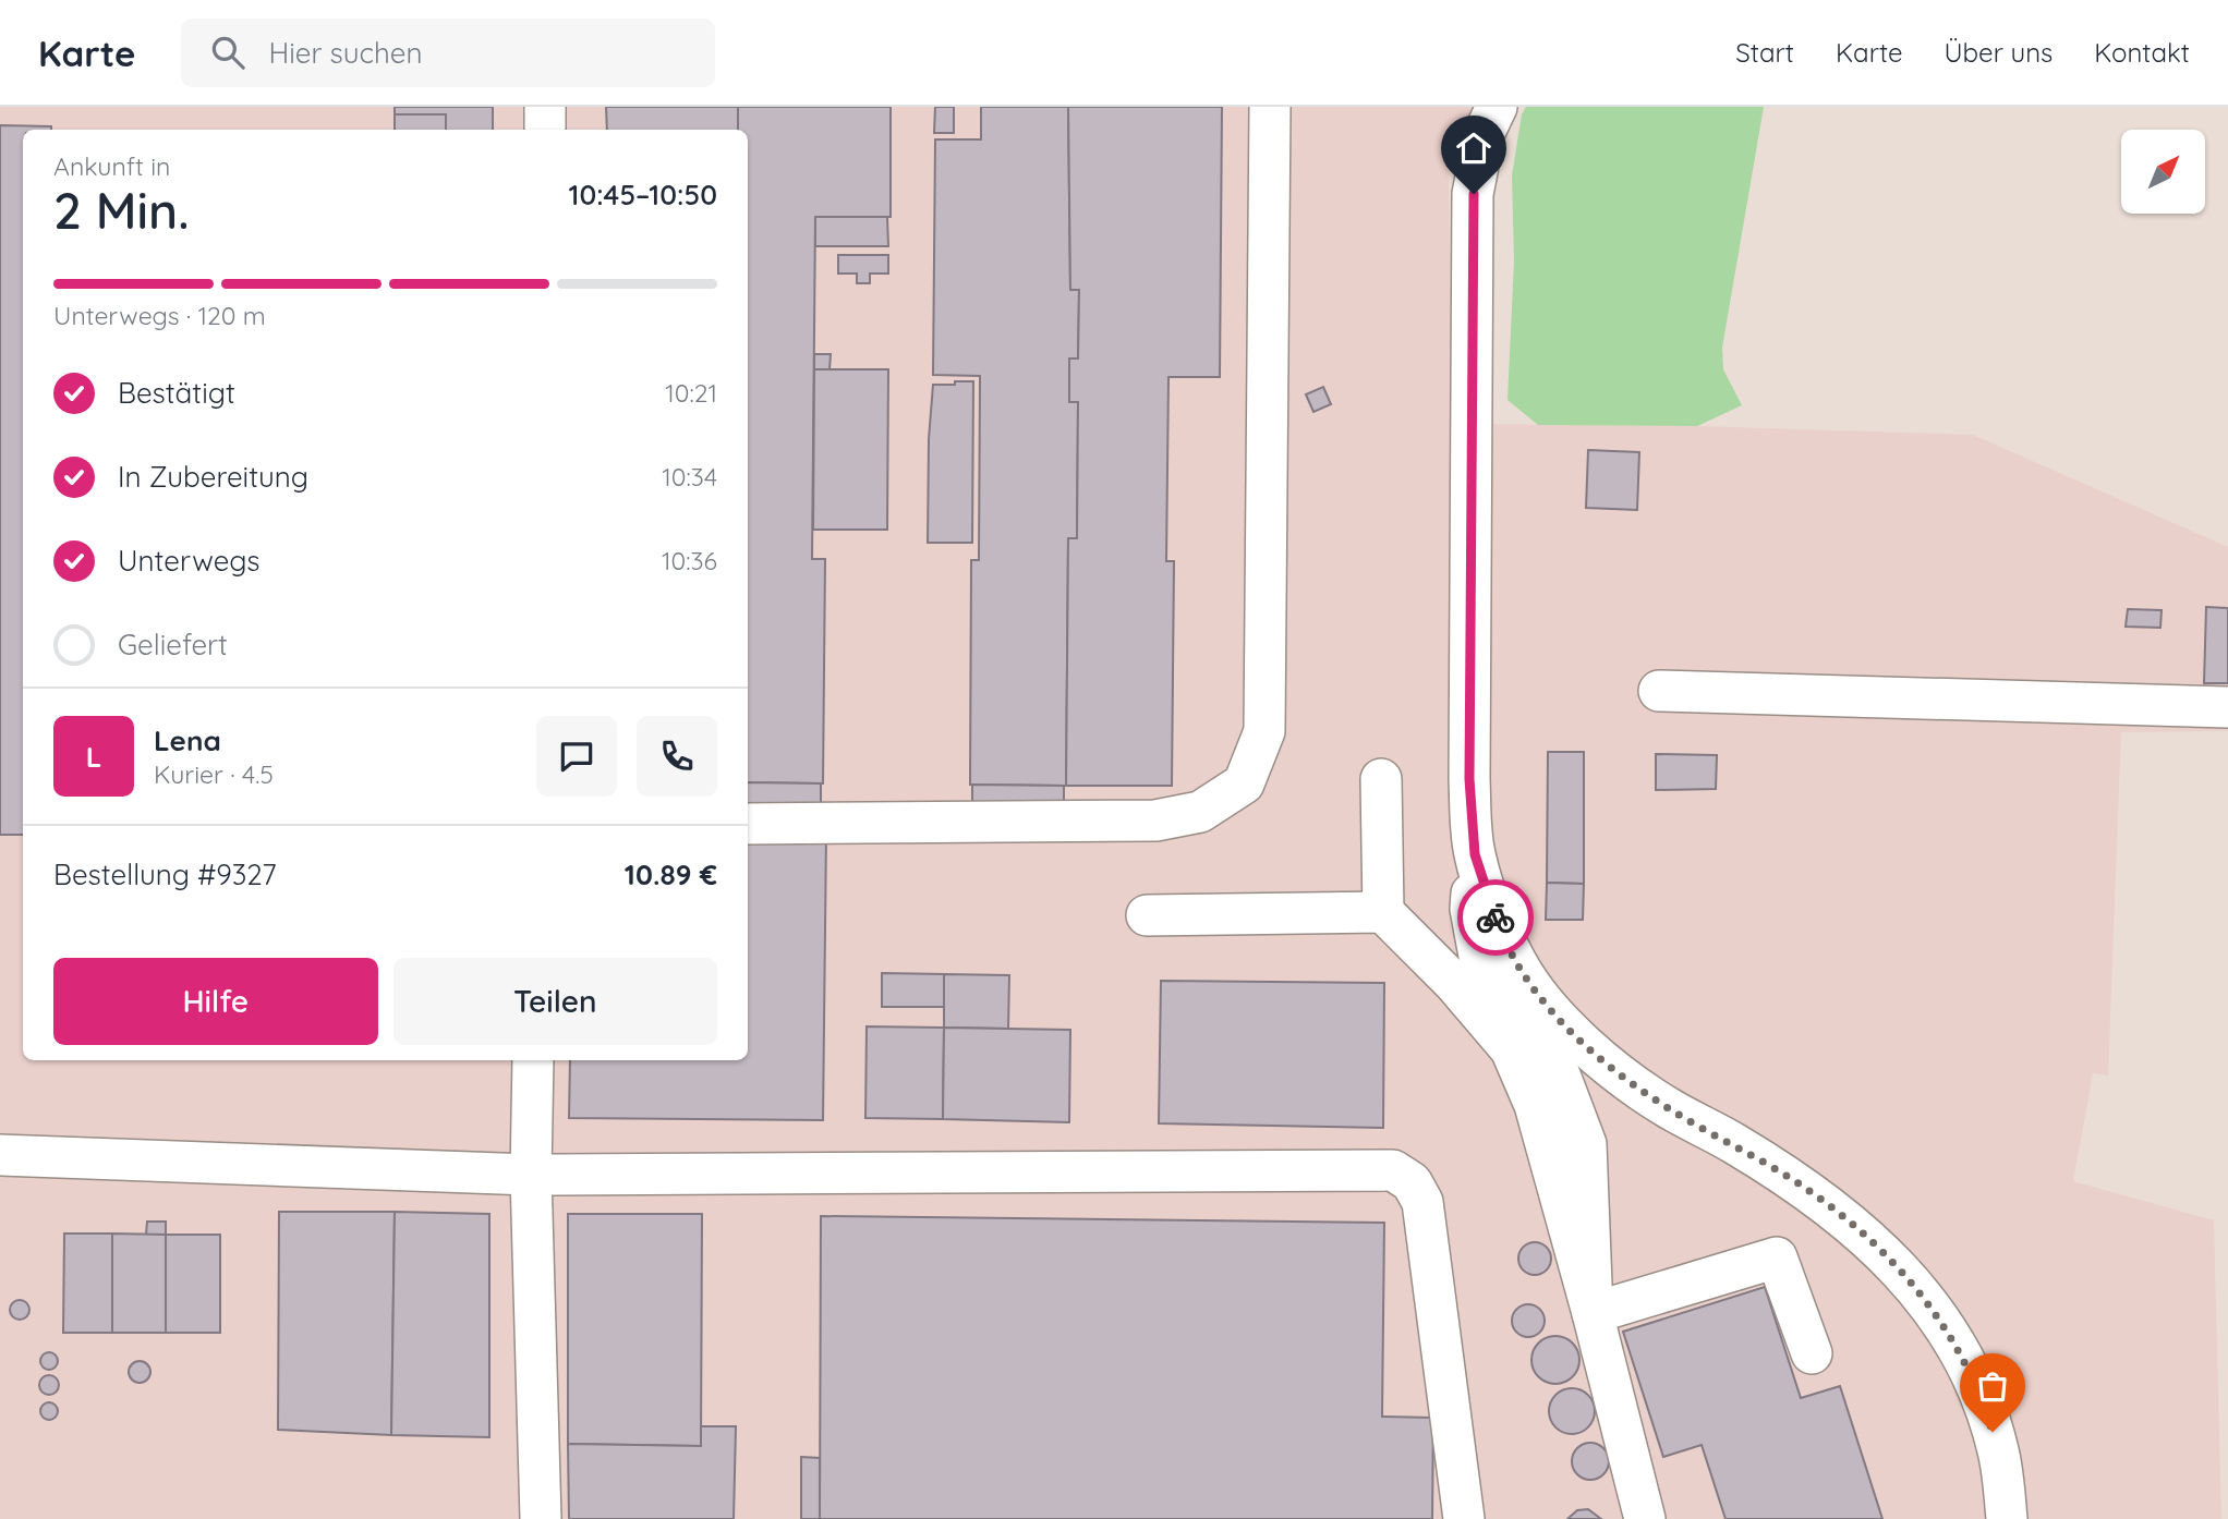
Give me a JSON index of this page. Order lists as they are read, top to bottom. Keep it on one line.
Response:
{"north":"top right","page":{"header":"Karte","search":"Hier suchen","nav":["Start","Karte","Über uns","Kontakt"],"heading":["2 Min.","Ankunft in","10:45–10:50"],"panel":["Lena","Kurier · 4.5","Bestellung #9327","10.89 €"],"bar":"Unterwegs · 120 m","list":[["Bestätigt","10:21"],["In Zubereitung","10:34"],["Unterwegs","10:36"],"Geliefert"],"round":"L","buttons":["Hilfe","Teilen"]}}
